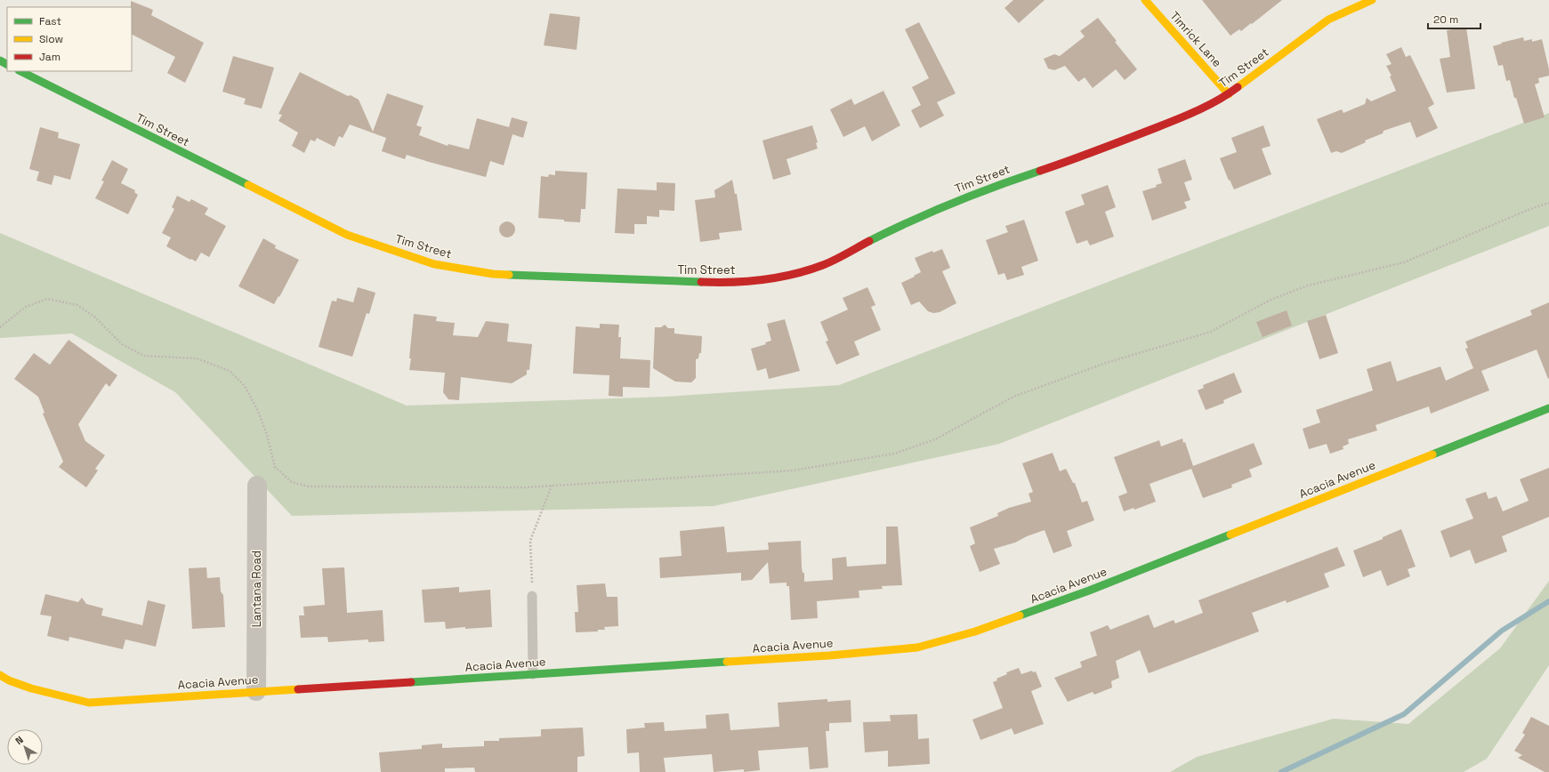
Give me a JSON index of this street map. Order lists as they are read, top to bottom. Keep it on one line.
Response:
{"streets":{"street":["Timrick Lane","Tim Street","Acacia Avenue","Lantana Road"]},"crossings":[["Timrick Lane","Tim Street"],["Acacia Avenue","Lantana Road"]],"legend":["Fast","Slow","Jam"],"scale_bar":"20 m","north":"top left"}
